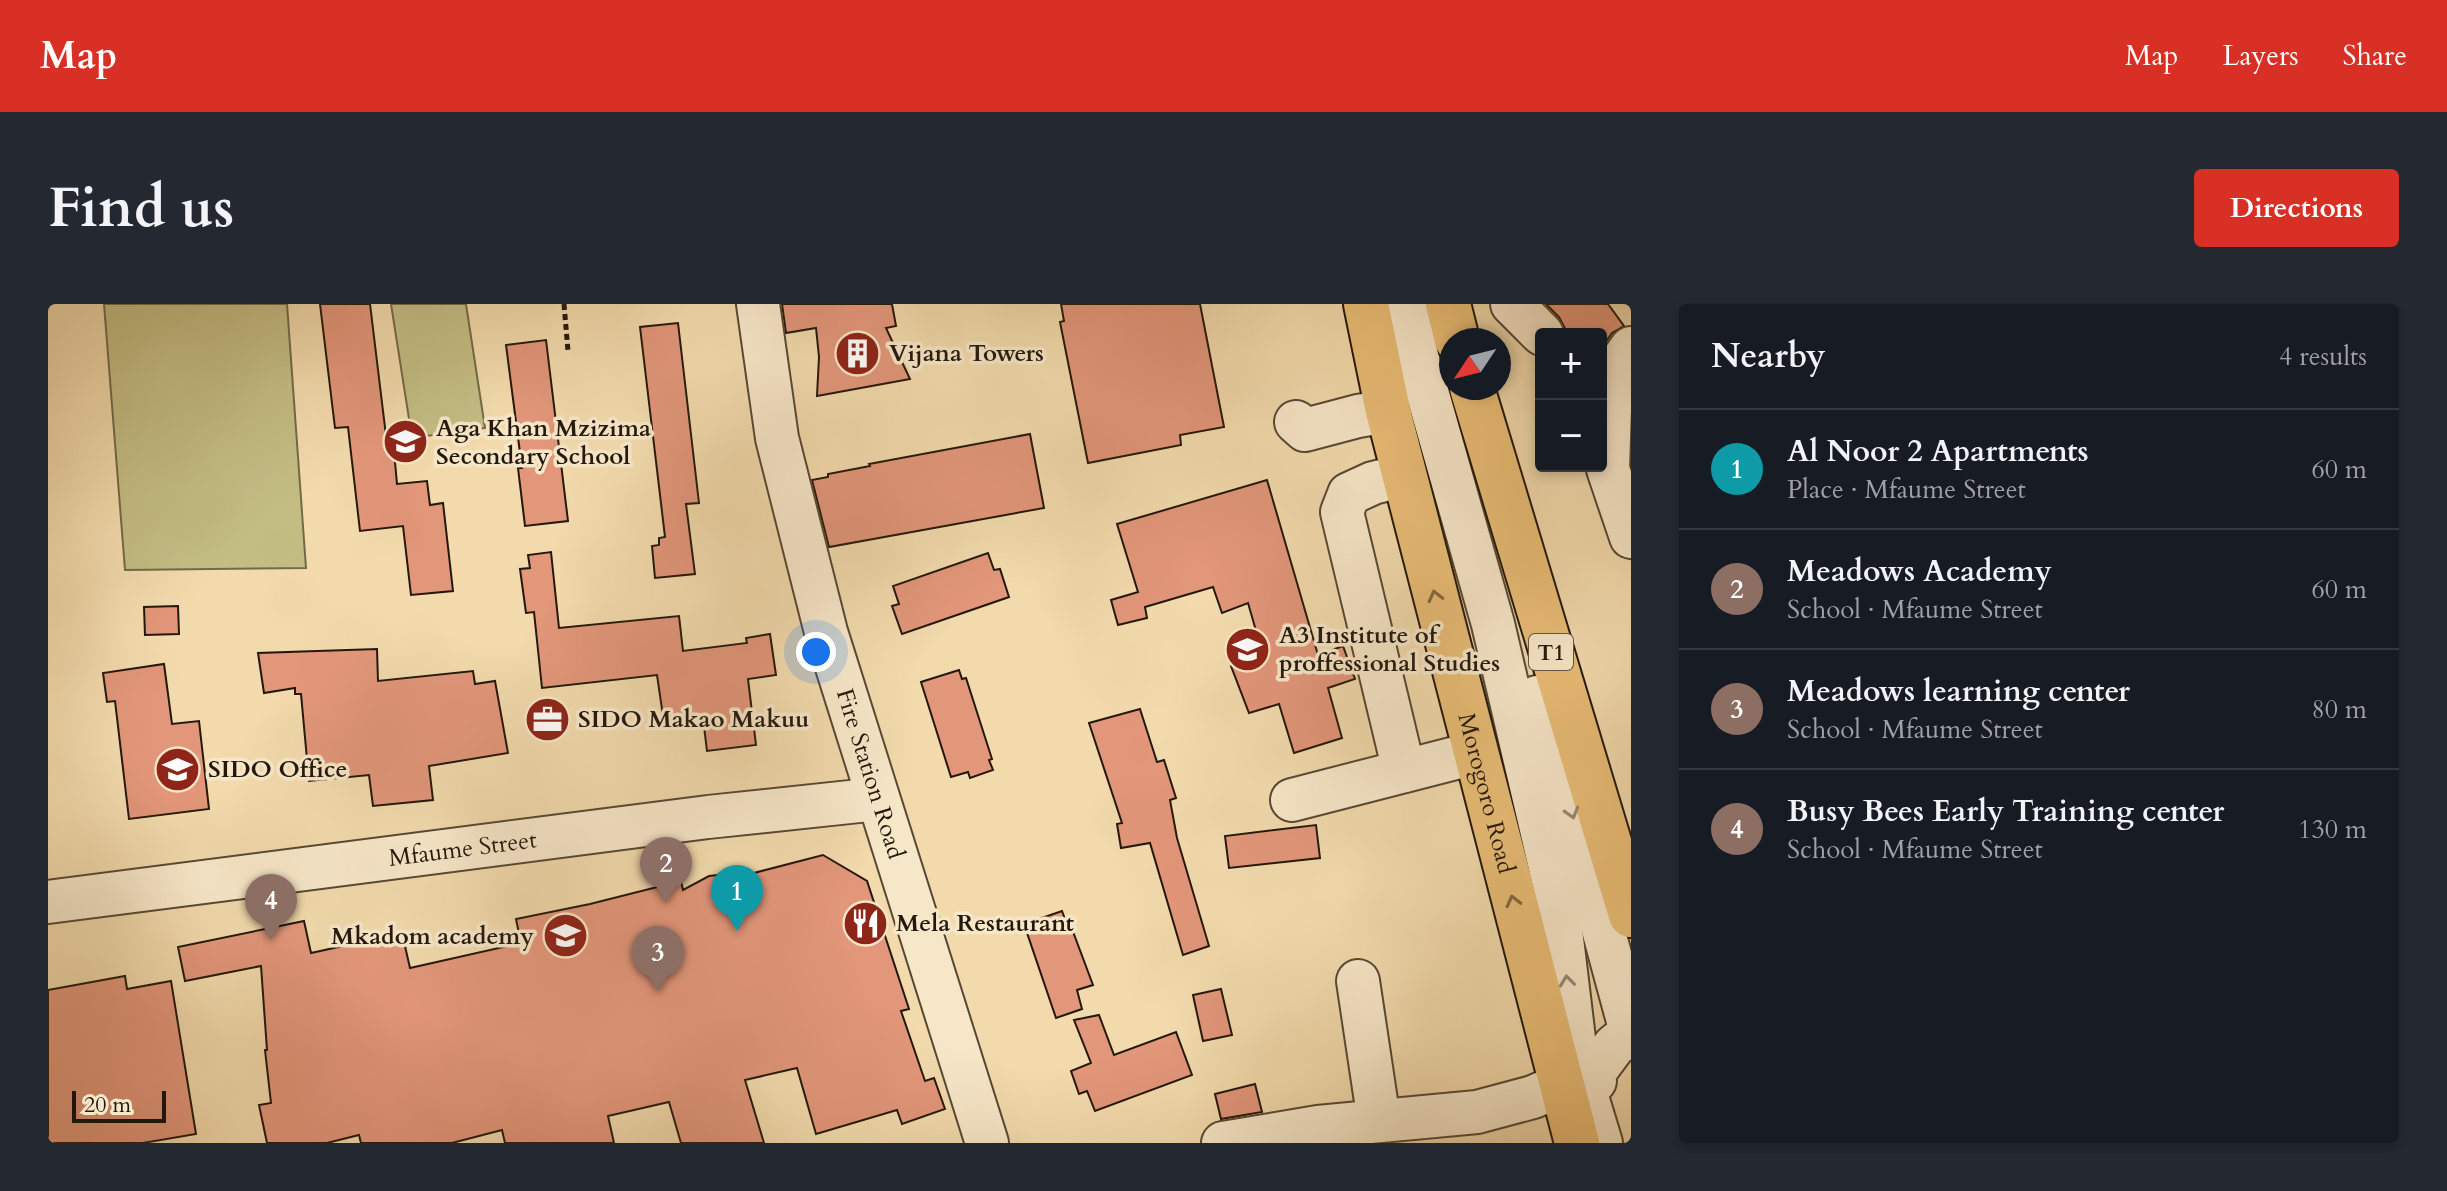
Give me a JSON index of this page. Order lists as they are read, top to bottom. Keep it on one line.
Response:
{"streets":{"highway":["T1","Morogoro Road"],"street":["Fire Station Road","Mfaume Street"]},"crossings":[["Fire Station Road","Mfaume Street"]],"places":{"building":["Vijana Towers"],"school or university":["Aga Khan Mzizima Secondary School","A3 Institute of proffessional Studies","SIDO Office","Mkadom academy"],"office":["SIDO Makao Makuu"],"restaurant":["Mela Restaurant"]},"scale_bar":"20 m","north":"bottom left","page":{"header":"Map","nav":["Map","Layers","Share"],"buttons":"Directions","title":"Find us","heading":["Nearby","4 results"],"map_buttons":["+","−"],"list":[{"mark":"1","name":"Al Noor 2 Apartments","note":"Place · Mfaume Street","value":"60 m"},{"mark":"2","name":"Meadows Academy","note":"School · Mfaume Street","value":"60 m"},{"mark":"3","name":"Meadows learning center","note":"School · Mfaume Street","value":"80 m"},{"mark":"4","name":"Busy Bees Early Training center","note":"School · Mfaume Street","value":"130 m"}],"pins":["2","1","4","3"],"scale":"20 m"}}
